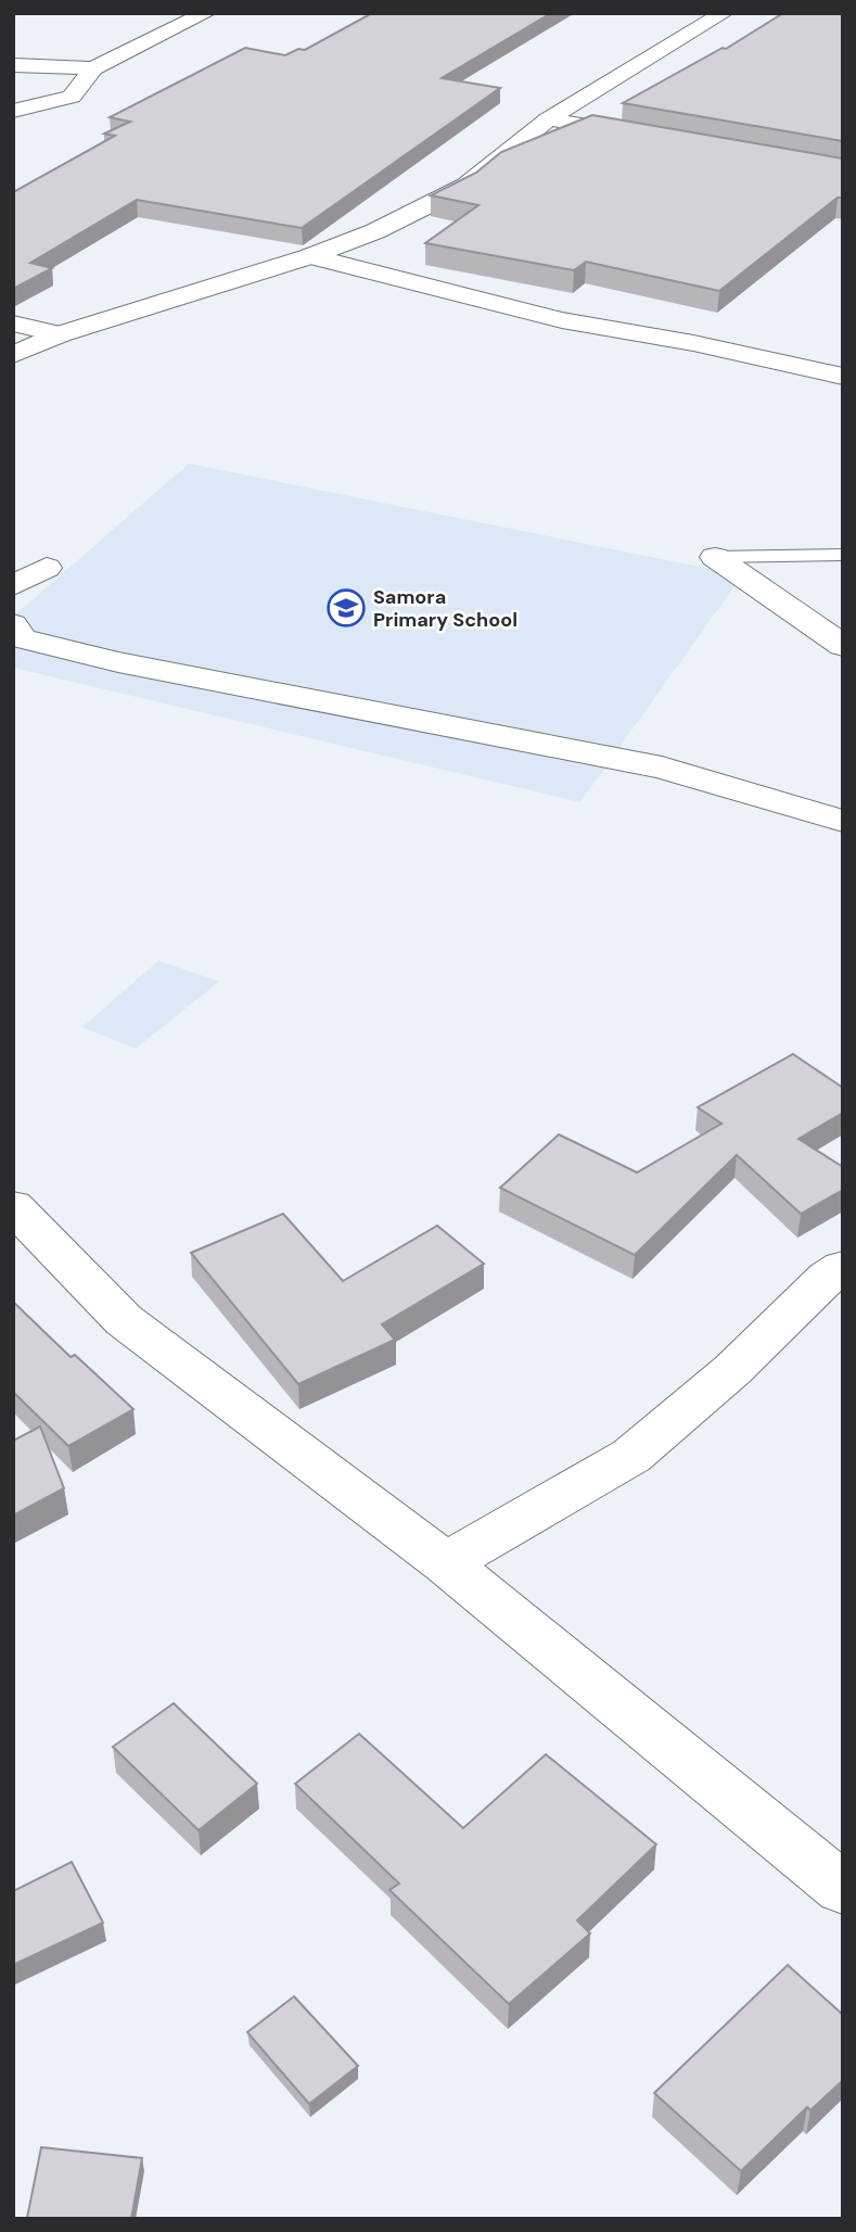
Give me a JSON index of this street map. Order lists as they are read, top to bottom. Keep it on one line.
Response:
{"places":{"school or university":["Samora Primary School"]}}
